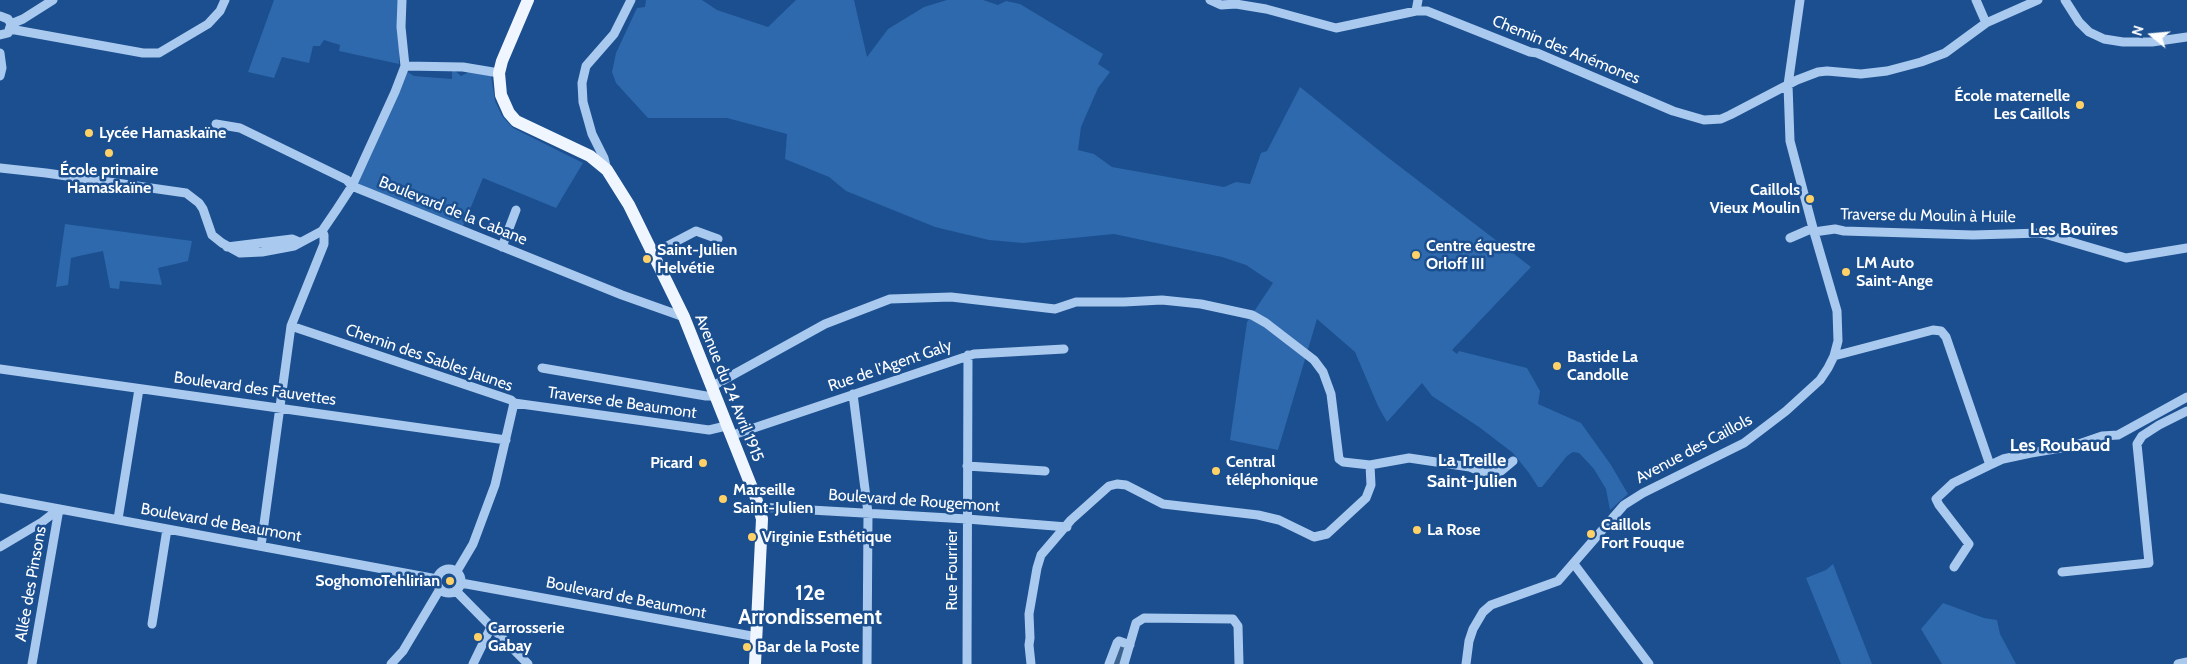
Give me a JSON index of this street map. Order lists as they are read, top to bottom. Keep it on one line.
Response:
{"streets":{"main road":["Avenue du 24 Avril 1915"],"street":["Chemin des Anémones","Boulevard de la Cabane","Traverse du Moulin à Huile","Chemin des Sables Jaunes","Rue de l'Agent Galy","Boulevard des Fauvettes","Traverse de Beaumont","Avenue des Caillols","Boulevard de Rougemont","Boulevard de Beaumont","Rue Fourrier","Allée des Pinsons"]},"crossings":[["Chemin des Anémones","Avenue des Caillols"],["Boulevard de la Cabane","Avenue du 24 Avril 1915"],["Traverse du Moulin à Huile","Avenue des Caillols"],["Chemin des Sables Jaunes","Boulevard des Fauvettes"],["Chemin des Sables Jaunes","Traverse de Beaumont"],["Chemin des Sables Jaunes","Boulevard de Beaumont"],["Rue de l'Agent Galy","Avenue du 24 Avril 1915"],["Rue de l'Agent Galy","Traverse de Beaumont"],["Rue de l'Agent Galy","Rue Fourrier"],["Avenue du 24 Avril 1915","Traverse de Beaumont"],["Avenue du 24 Avril 1915","Boulevard de Rougemont"],["Avenue du 24 Avril 1915","Boulevard de Beaumont"],["Boulevard de Rougemont","Rue Fourrier"],["Boulevard de Beaumont","Allée des Pinsons"]],"districts":["Les Bouïres","Les Roubaud","La Treille Saint-Julien","12e Arrondissement"],"places":["École maternelle Les Caillols","Lycée Hamaskaïne","École primaire Hamaskaïne","Caillols Vieux Moulin","Centre équestre Orloff III","Saint-Julien Helvétie","LM Auto Saint-Ange","Bastide La Candolle","Picard","Central téléphonique","Marseille Saint-Julien","La Rose","Caillols Fort Fouque","Virginie Esthétique","SoghomoTehlirian","Carrosserie Gabay","Bar de la Poste"],"north":"left"}
